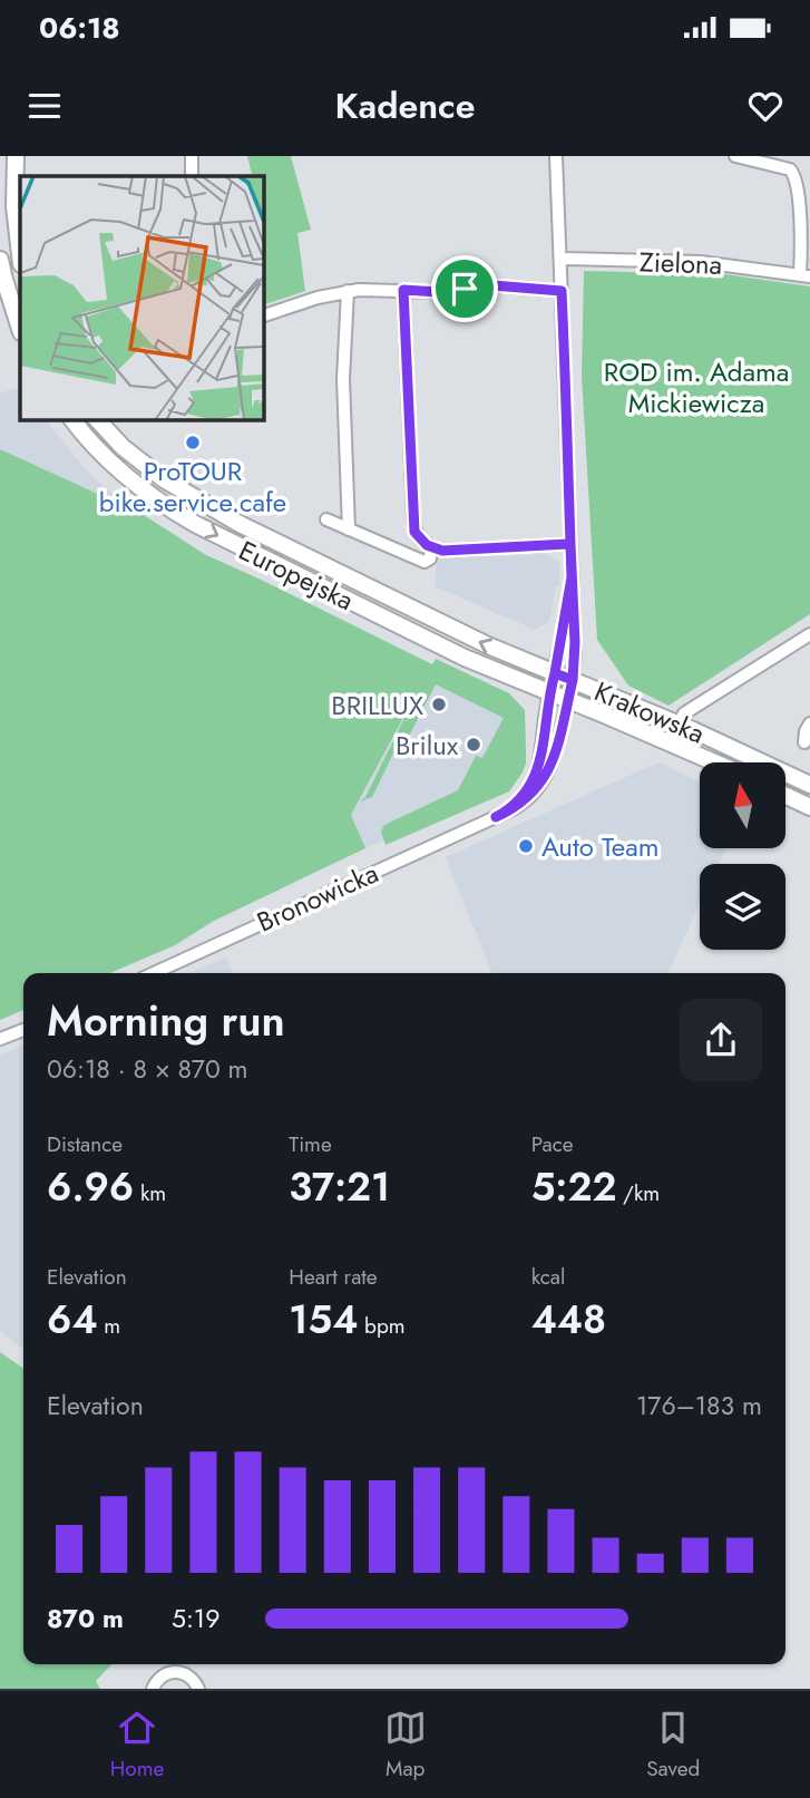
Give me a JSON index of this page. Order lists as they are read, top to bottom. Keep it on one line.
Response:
{"streets":{"main road":["Europejska","Krakowska"],"street":["Zielona","Bronowicka"]},"crossings":[["Zielona","Krakowska"],["Europejska","Krakowska"],["Europejska","Bronowicka"],["Krakowska","Bronowicka"]],"parks":["ROD im. Adama Mickiewicza"],"places":["ProTOUR bike.service.cafe","BRILLUX","Brilux","Auto Team"],"north":"top","page":{"status":"06:18","header":"Kadence","heading":["Morning run","06:18 · 8 × 870 m"],"stats":[["Distance","6.96 km"],["Time","37:21"],["Pace","5:22 /km"],["Elevation","64 m"],["Heart rate","154 bpm"],["kcal","448"]],"chart":["Elevation","176–183 m"],"list":[{"name":"870 m","note":"5:19"}],"tabs":["Home","Map","Saved"]}}
